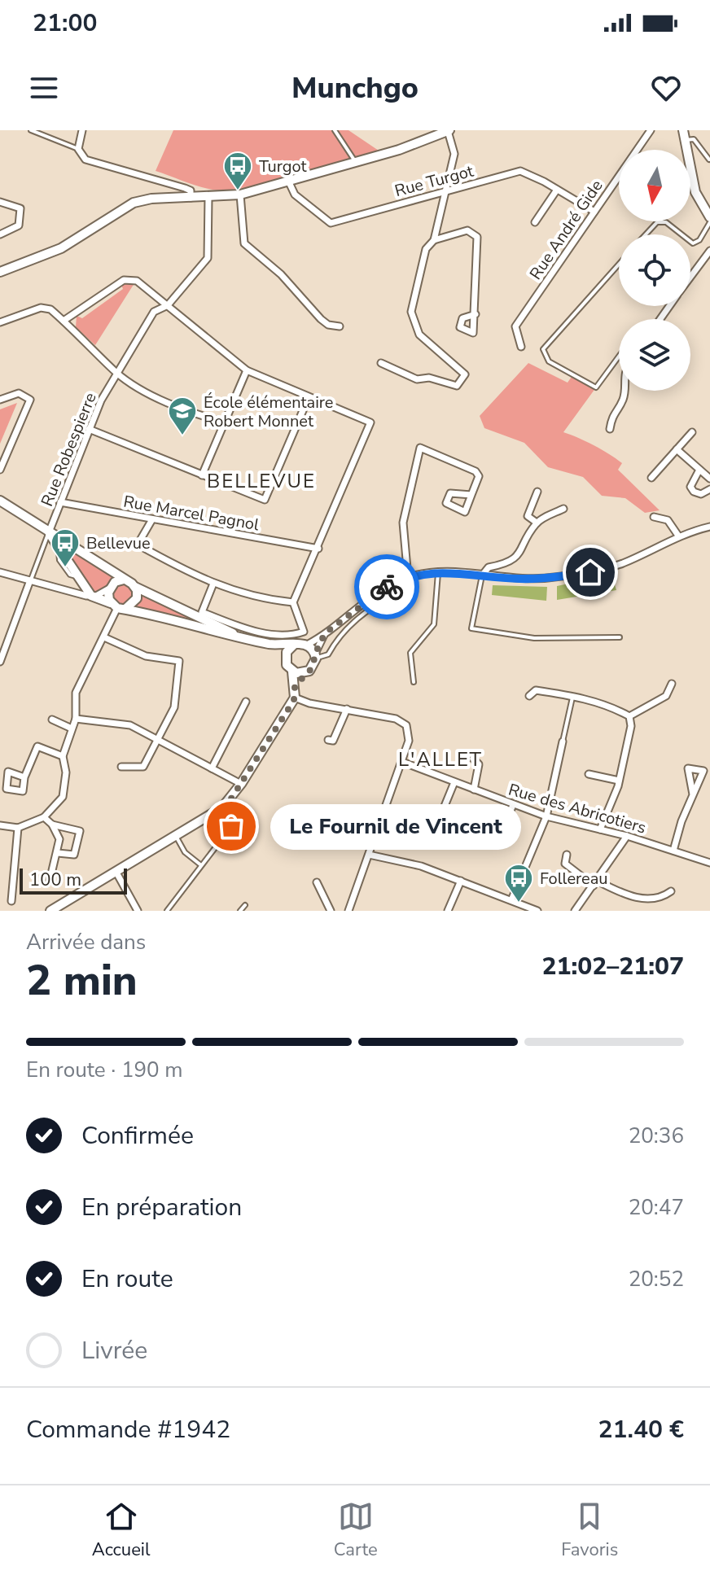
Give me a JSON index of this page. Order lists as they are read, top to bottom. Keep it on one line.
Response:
{"streets":{"street":["Rue Turgot","Rue André Gide","Rue Robespierre","Rue Marcel Pagnol","Rue des Abricotiers"]},"crossings":[["Rue Turgot","Rue André Gide"],["Rue Robespierre","Rue Marcel Pagnol"]],"districts":["BELLEVUE","L'ALLET"],"places":{"bus stop":["Turgot","Bellevue","Follereau"],"school or university":["École élémentaire Robert Monnet"],"other":["Le Fournil de Vincent"]},"scale_bar":"100 m","north":"bottom","page":{"status":"21:00","header":"Munchgo","bubble":"Le Fournil de Vincent","scale":"100 m","heading":["2 min","Arrivée dans","21:02–21:07"],"panel":["Commande #1942","21.40 €"],"bar":"En route · 190 m","list":[["Confirmée","20:36"],["En préparation","20:47"],["En route","20:52"],"Livrée"],"tabs":["Accueil","Carte","Favoris"]}}
